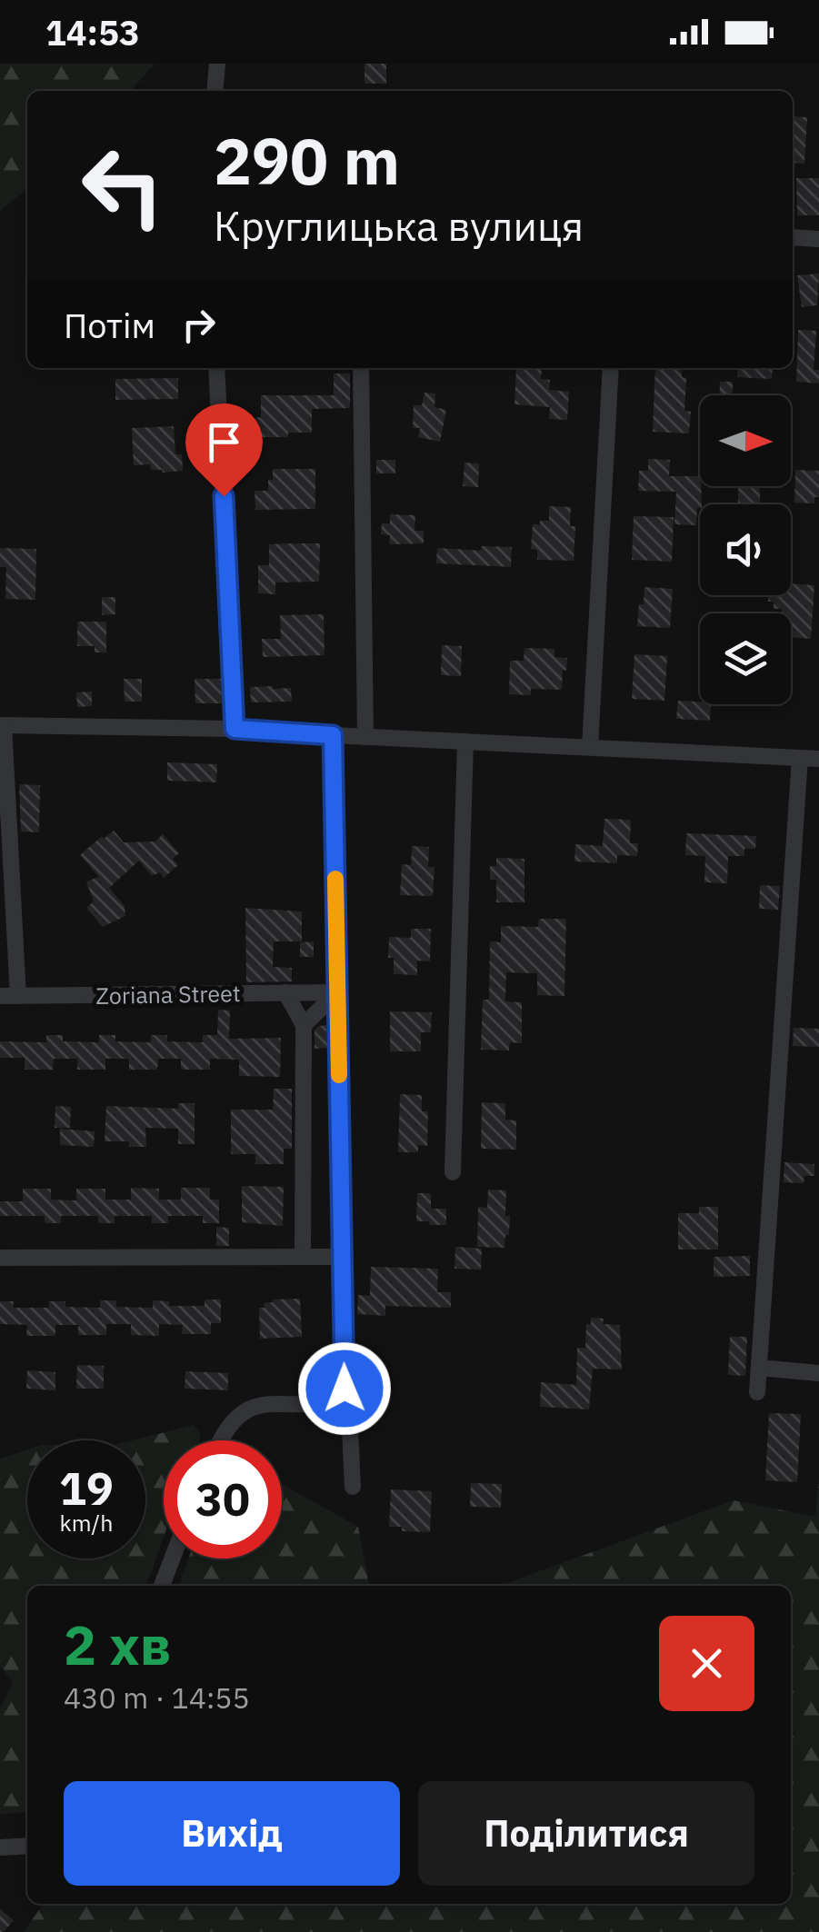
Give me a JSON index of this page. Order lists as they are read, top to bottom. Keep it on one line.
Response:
{"streets":{"street":["Zoriana Street"]},"north":"right","page":{"status":"14:53","turn":["290 m","Круглицька вулиця"],"then":"Потім","speed":"19 km/h","limit":"30","heading":["2 хв","430 m · 14:55"],"buttons":["Вихід","Поділитися"]}}
